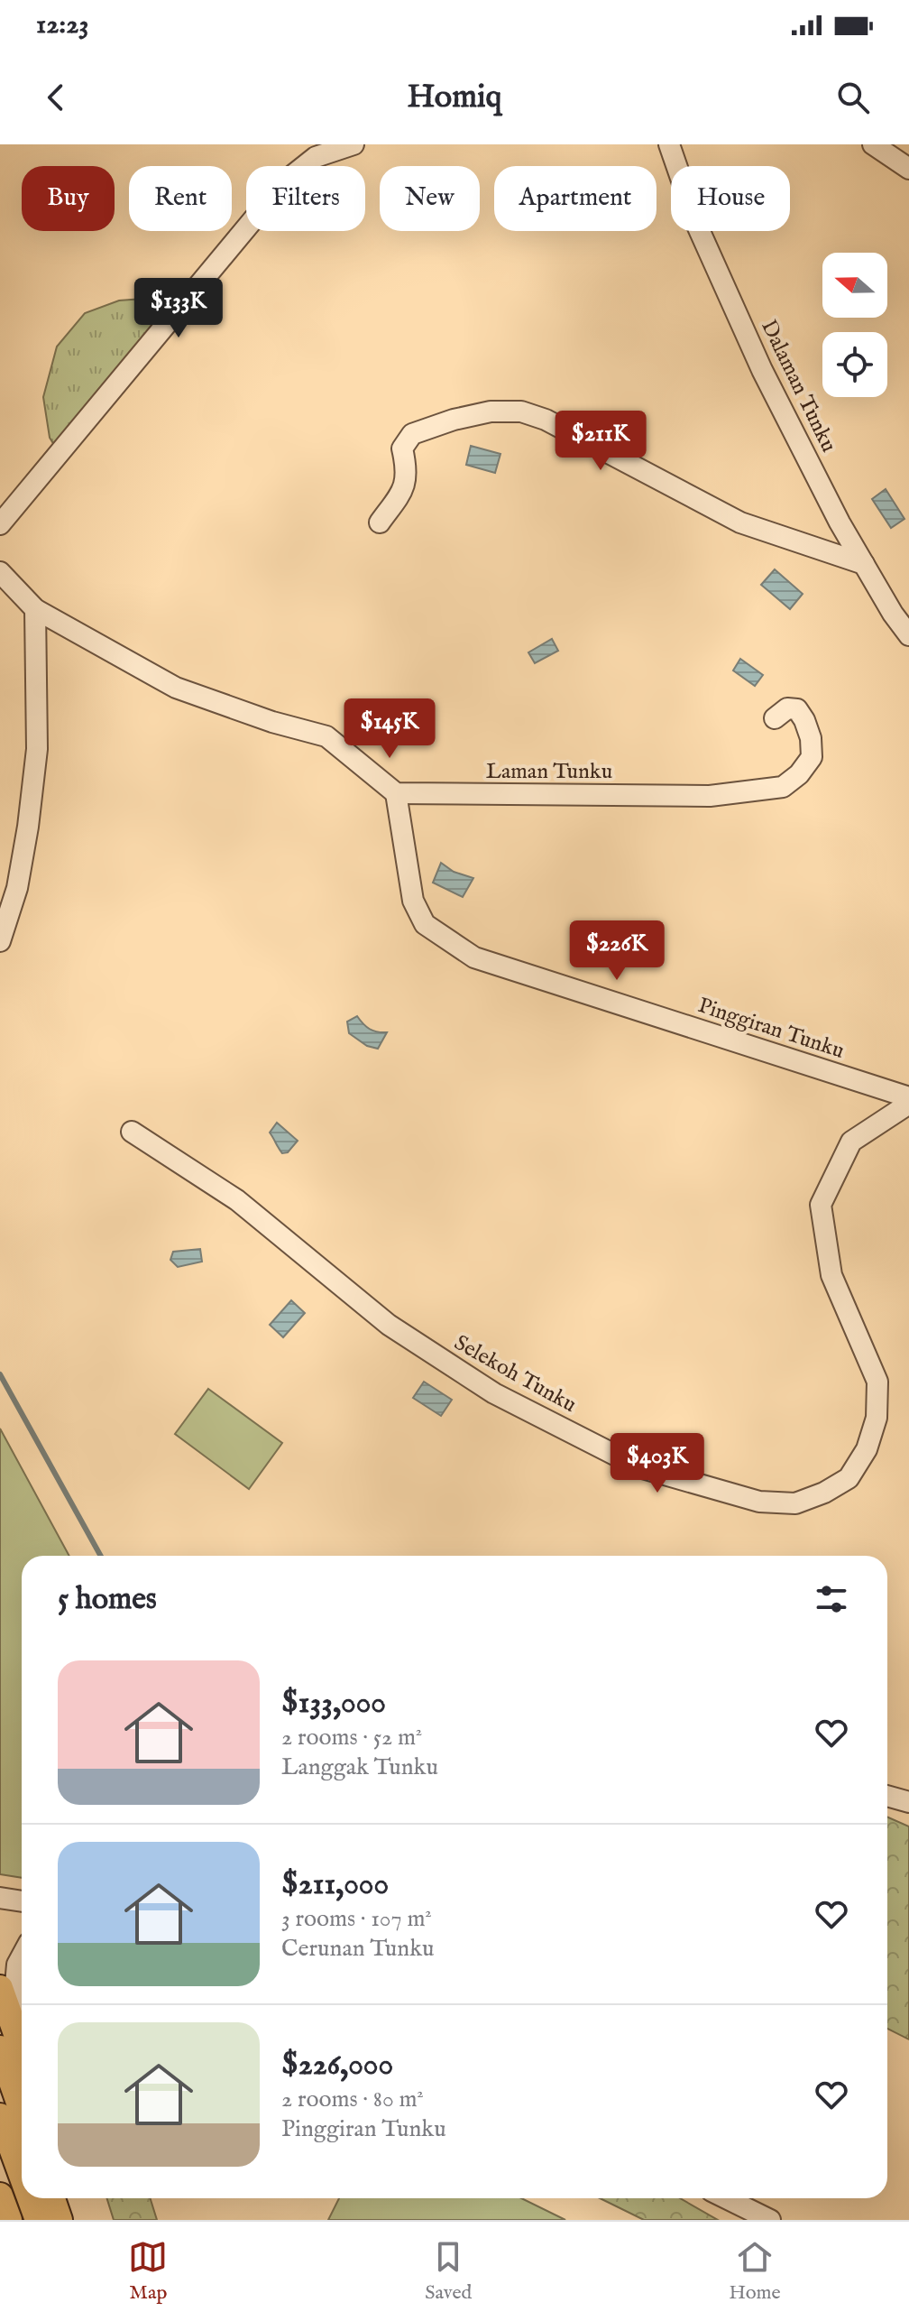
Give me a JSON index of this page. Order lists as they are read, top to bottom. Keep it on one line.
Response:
{"streets":{"street":["Dalaman Tunku","Laman Tunku","Pinggiran Tunku","Selekoh Tunku"]},"crossings":[["Laman Tunku","Pinggiran Tunku"]],"north":"left","page":{"status":"12:23","header":"Homiq","chip":["Buy","Rent","Filters","New","Apartment","House"],"price":["$133K","$211K","$145K","$226K","$403K"],"heading":"5 homes","list":[{"name":"$133,000","note":"2 rooms · 52 m² · Langgak Tunku"},{"name":"$211,000","note":"3 rooms · 107 m² · Cerunan Tunku"},{"name":"$226,000","note":"2 rooms · 80 m² · Pinggiran Tunku"}],"tabs":["Map","Saved","Home"]}}
